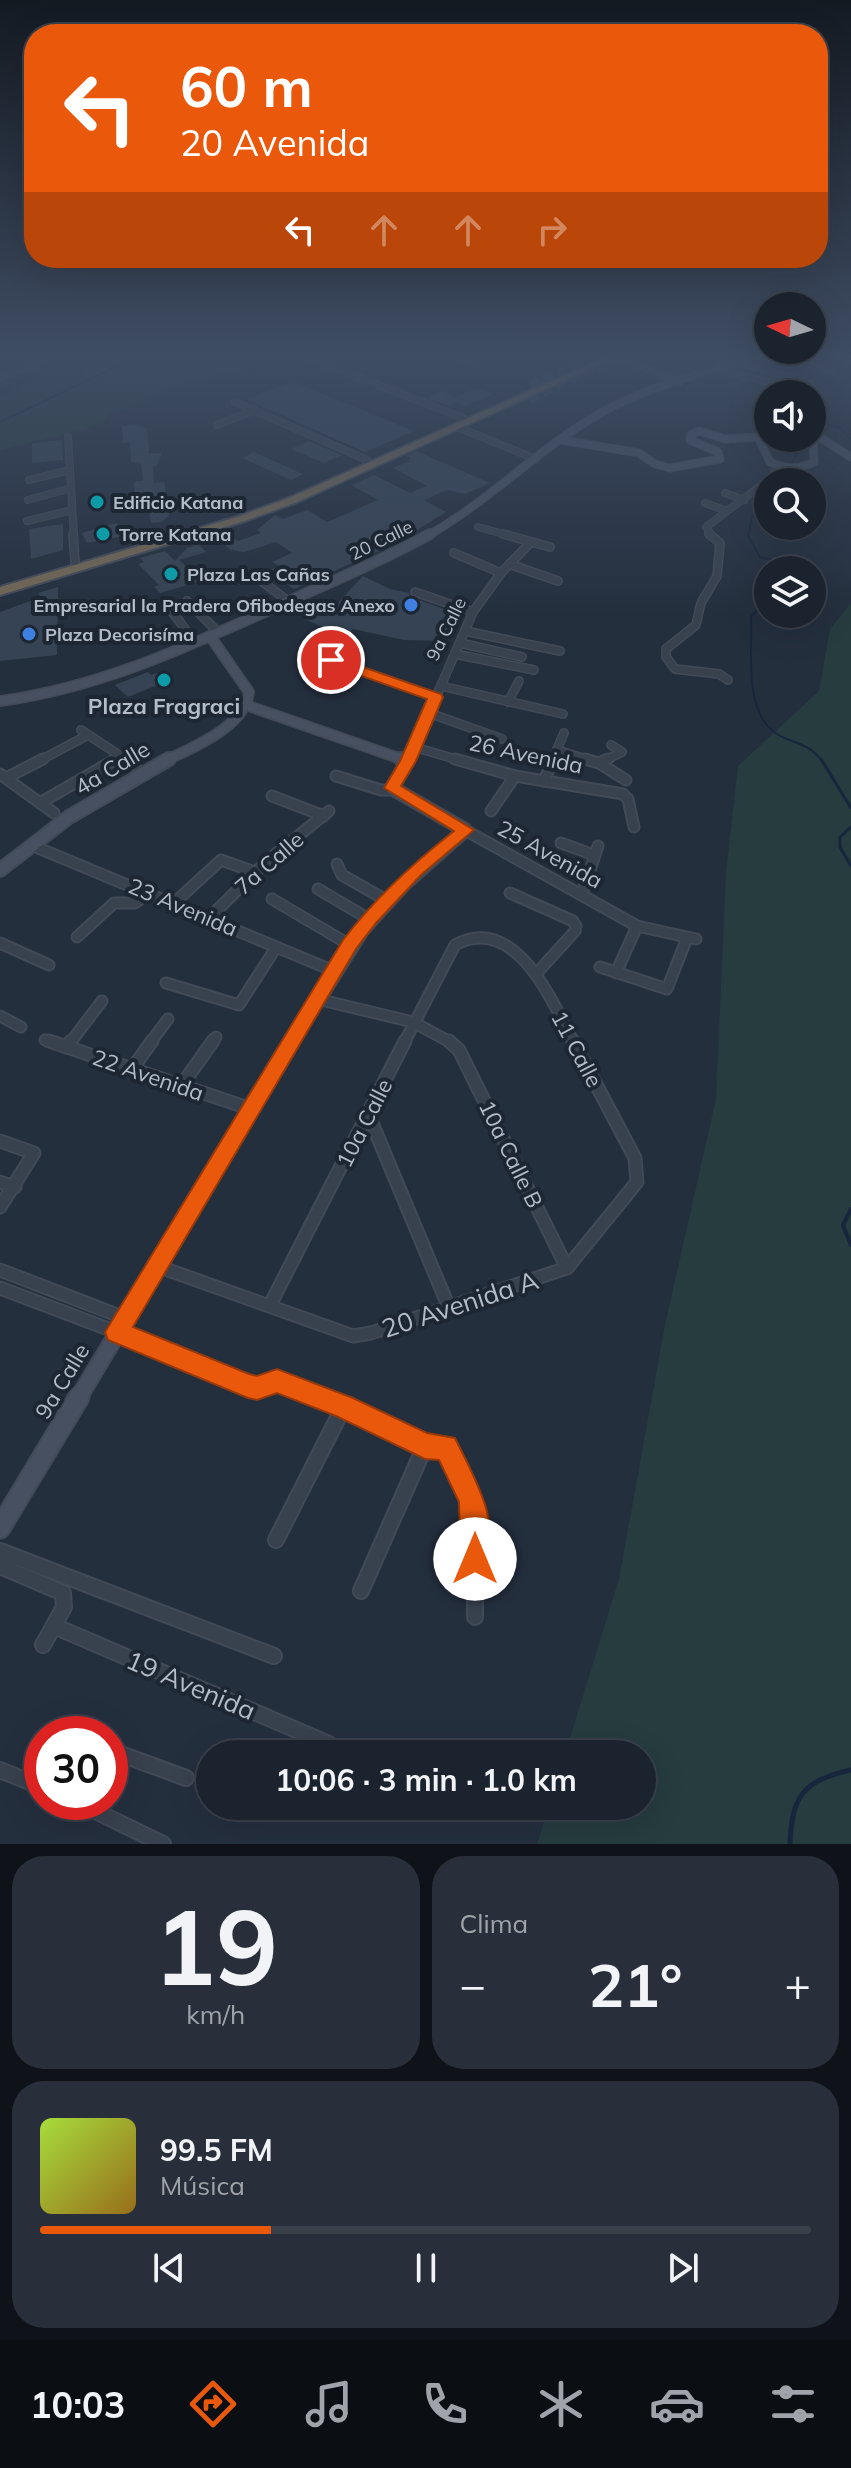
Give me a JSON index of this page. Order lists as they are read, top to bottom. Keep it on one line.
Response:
{"streets":{"street":["20 Calle","9a Calle","26 Avenida","4a Calle","25 Avenida","7a Calle","23 Avenida","11 Calle","22 Avenida","10a Calle","10a Calle B","20 Avenida A","19 Avenida"]},"crossings":[["9a Calle","26 Avenida"],["9a Calle","25 Avenida"],["9a Calle","23 Avenida"],["9a Calle","22 Avenida"],["9a Calle","20 Avenida A"],["4a Calle","23 Avenida"],["7a Calle","23 Avenida"],["11 Calle","10a Calle"],["11 Calle","20 Avenida A"],["10a Calle","10a Calle B"],["10a Calle","20 Avenida A"],["10a Calle B","20 Avenida A"]],"places":["Edificio Katana","Torre Katana","Plaza Las Cañas","Empresarial la Pradera Ofibodegas Anexo","Plaza Decorisíma","Plaza Fragraci"],"north":"left","page":{"turn":["60 m","20 Avenida"],"limit":"30","trip":"10:06 · 3 min · 1.0 km","tile":[["19","km/h"],"Clima"],"heat":["−","21°","+"],"song":["99.5 FM","Música"],"tabs":"10:03"}}
